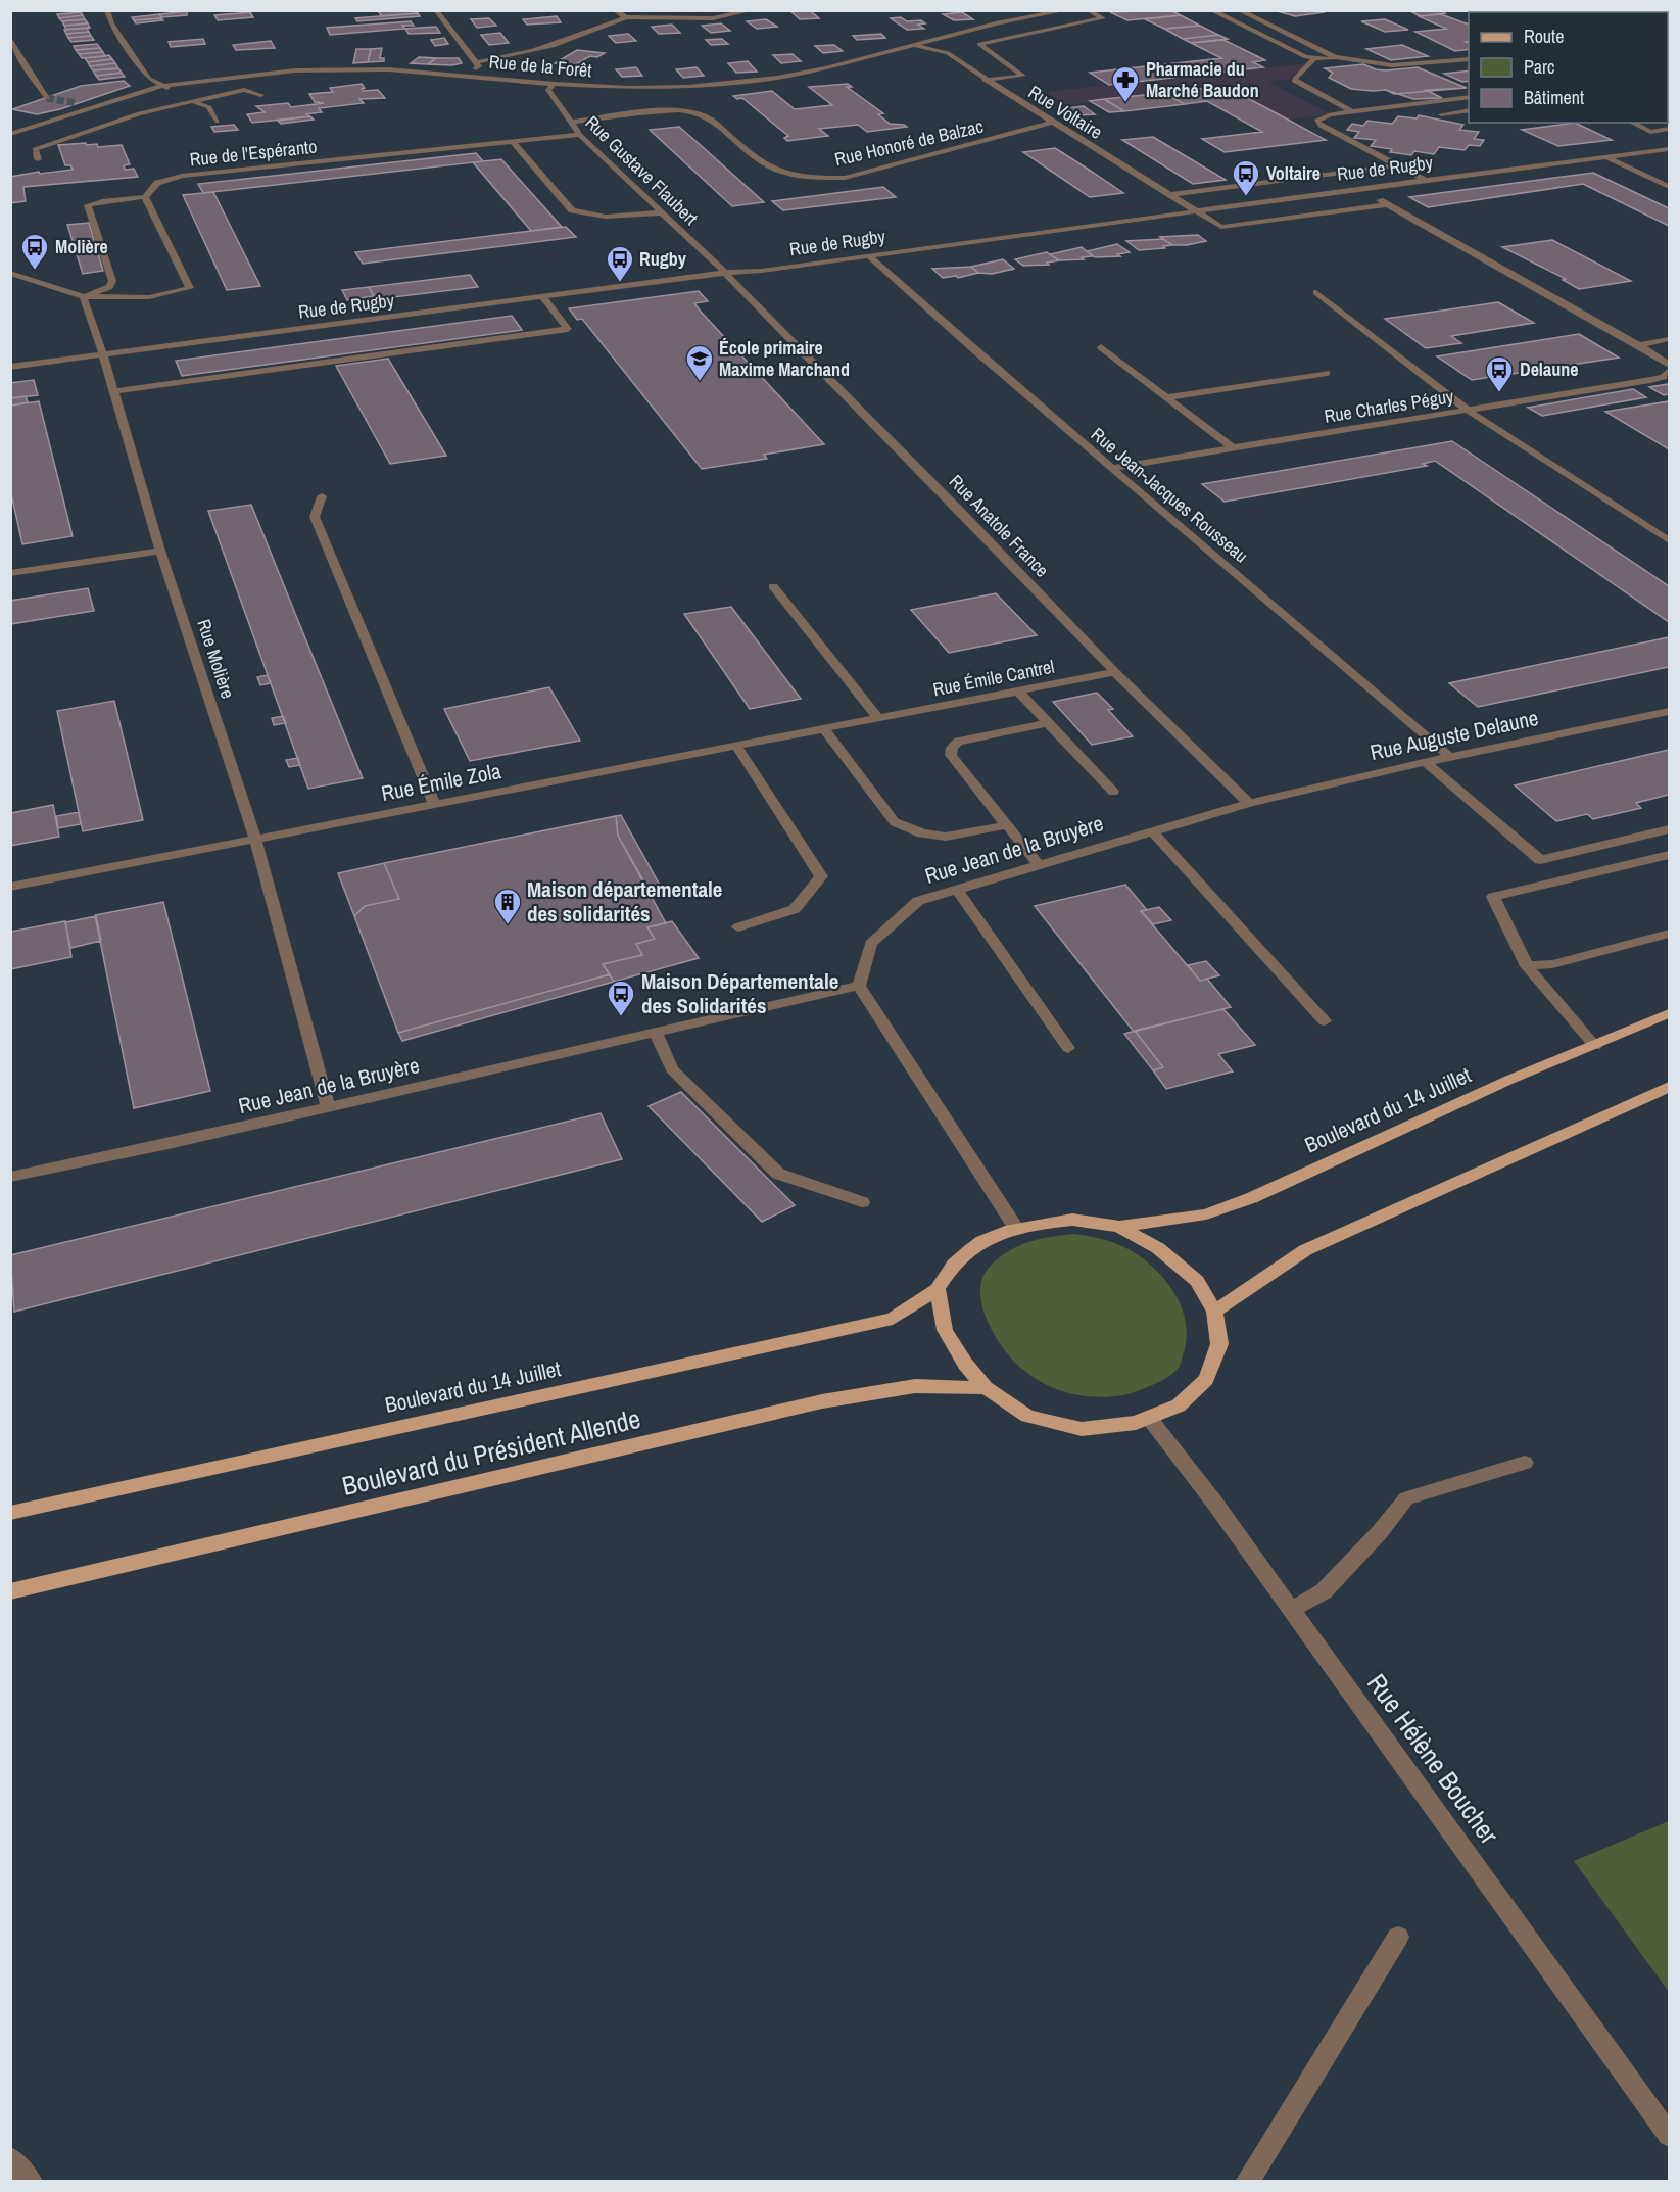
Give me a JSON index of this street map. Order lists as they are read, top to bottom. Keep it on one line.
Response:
{"streets":{"main road":["Boulevard du 14 Juillet","Boulevard du Président Allende"],"street":["Rue de la Forêt","Rue Voltaire","Rue Honoré de Balzac","Rue de l'Espéranto","Rue de Rugby","Rue Gustave Flaubert","Rue Charles Péguy","Rue Jean-Jacques Rousseau","Rue Anatole France","Rue Molière","Rue Émile Cantrel","Rue Auguste Delaune","Rue Émile Zola","Rue Jean de la Bruyère","Rue Hélène Boucher"]},"crossings":[["Rue de la Forêt","Rue Voltaire"],["Rue de la Forêt","Rue Gustave Flaubert"],["Rue Voltaire","Rue Honoré de Balzac"],["Rue Voltaire","Rue de Rugby"],["Rue Honoré de Balzac","Rue Gustave Flaubert"],["Rue de l'Espéranto","Rue Gustave Flaubert"],["Rue de Rugby","Rue Gustave Flaubert"],["Rue de Rugby","Rue Jean-Jacques Rousseau"],["Rue de Rugby","Rue Anatole France"],["Rue de Rugby","Rue Molière"],["Rue Gustave Flaubert","Rue Anatole France"],["Rue Charles Péguy","Rue Jean-Jacques Rousseau"],["Rue Jean-Jacques Rousseau","Rue Auguste Delaune"],["Rue Anatole France","Rue Émile Cantrel"],["Rue Anatole France","Rue Auguste Delaune"],["Rue Anatole France","Rue Jean de la Bruyère"],["Rue Molière","Rue Émile Zola"],["Rue Molière","Rue Jean de la Bruyère"],["Rue Émile Cantrel","Rue Émile Zola"],["Rue Auguste Delaune","Rue Jean de la Bruyère"],["Boulevard du 14 Juillet","Boulevard du Président Allende"],["Boulevard du 14 Juillet","Rue Hélène Boucher"]],"places":{"pharmacy":["Pharmacie du Marché Baudon"],"bus stop":["Voltaire","Molière","Rugby","Delaune","Maison Départementale des Solidarités"],"school or university":["École primaire Maxime Marchand"],"building":["Maison départementale des solidarités"]},"legend":["Route","Parc","Bâtiment"]}
